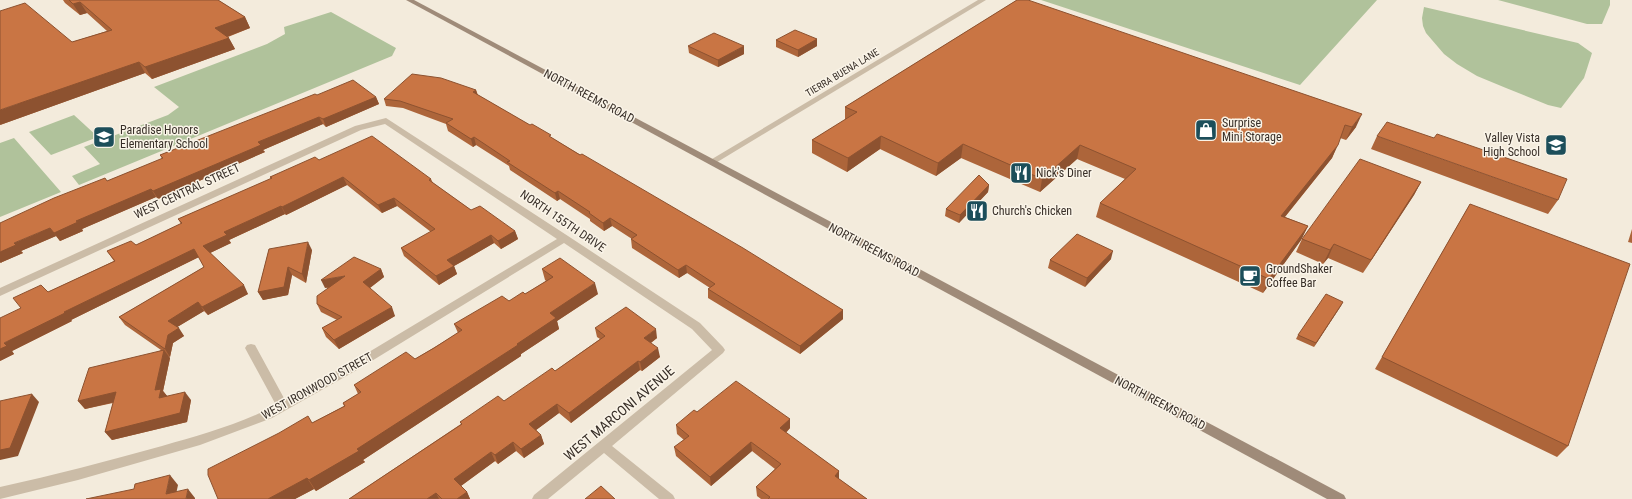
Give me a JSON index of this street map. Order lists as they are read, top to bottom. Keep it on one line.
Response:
{"streets":{"main road":["NORTH REEMS ROAD"],"street":["TIERRA BUENA LANE","WEST CENTRAL STREET","NORTH 155TH DRIVE","WEST IRONWOOD STREET","WEST MARCONI AVENUE"]},"crossings":[["TIERRA BUENA LANE","NORTH REEMS ROAD"],["WEST CENTRAL STREET","NORTH 155TH DRIVE"],["NORTH 155TH DRIVE","WEST IRONWOOD STREET"],["NORTH 155TH DRIVE","WEST MARCONI AVENUE"]],"places":{"shop":["Surprise Mini Storage"],"school or university":["Paradise Honors Elementary School","Valley Vista High School"],"restaurant":["Nick's Diner","Church's Chicken"],"cafe":["GroundShaker Coffee Bar"]}}
